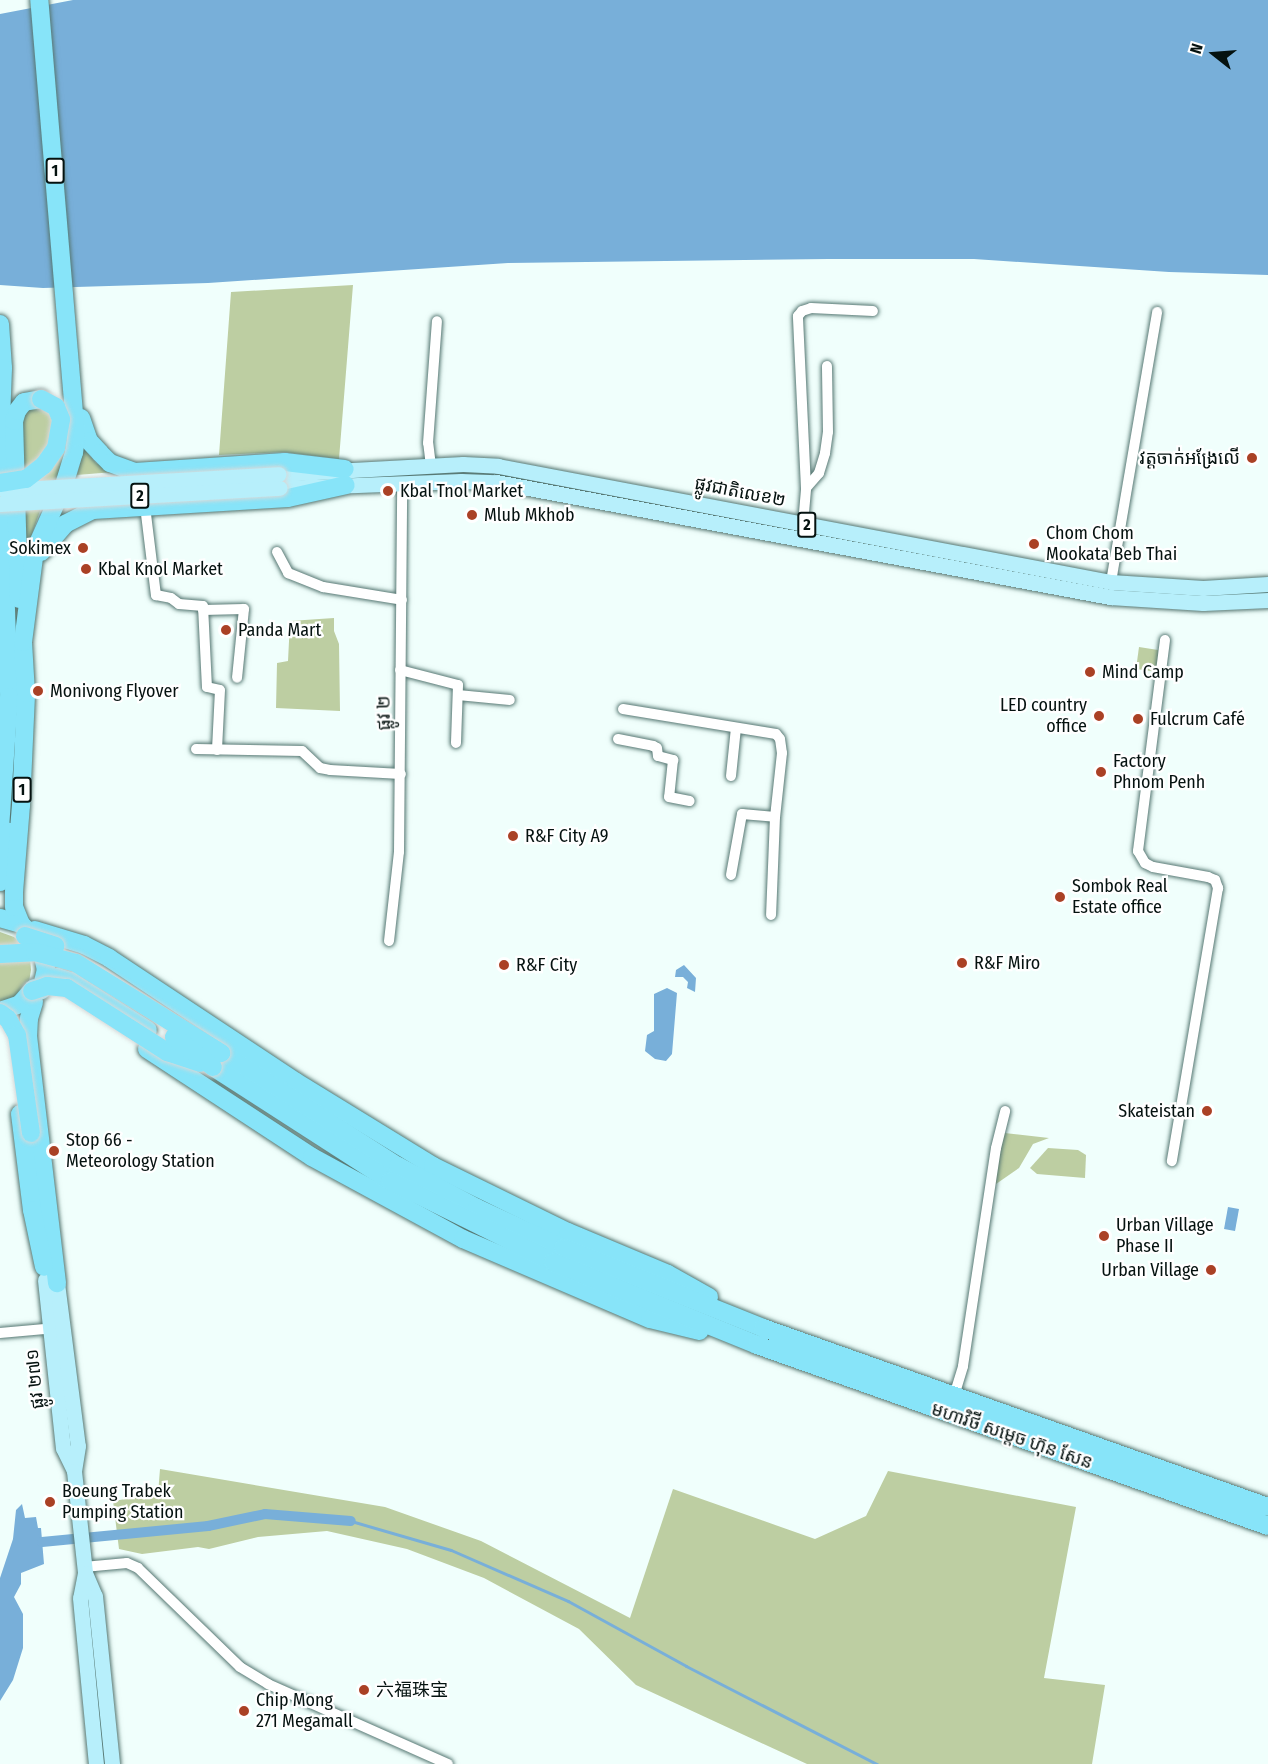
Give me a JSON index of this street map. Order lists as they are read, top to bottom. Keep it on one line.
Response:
{"streets":{"highway":["1","មហាវិថី សម្តេច ហ៊ុន សែន"],"main road":["ផ្លូវជាតិលេខ២","2","ផ្លូវ ២៧១"],"street":["ផ្លូវ ២"]},"crossings":[["ផ្លូវជាតិលេខ២","2"],["ផ្លូវជាតិលេខ២","ផ្លូវ ២"]],"places":["វត្តចាក់អង្រែលើ","Kbal Tnol Market","Mlub Mkhob","Chom Chom Mookata Beb Thai","Sokimex","Kbal Knol Market","Panda Mart","Mind Camp","Monivong Flyover","LED country office","Fulcrum Café","Factory Phnom Penh","R&F City A9","Sombok Real Estate office","R&F Miro","R&F City","Skateistan","Stop 66 - Meteorology Station","Urban Village Phase II","Urban Village","Boeung Trabek Pumping Station","六福珠宝","Chip Mong 271 Megamall"],"north":"left"}
